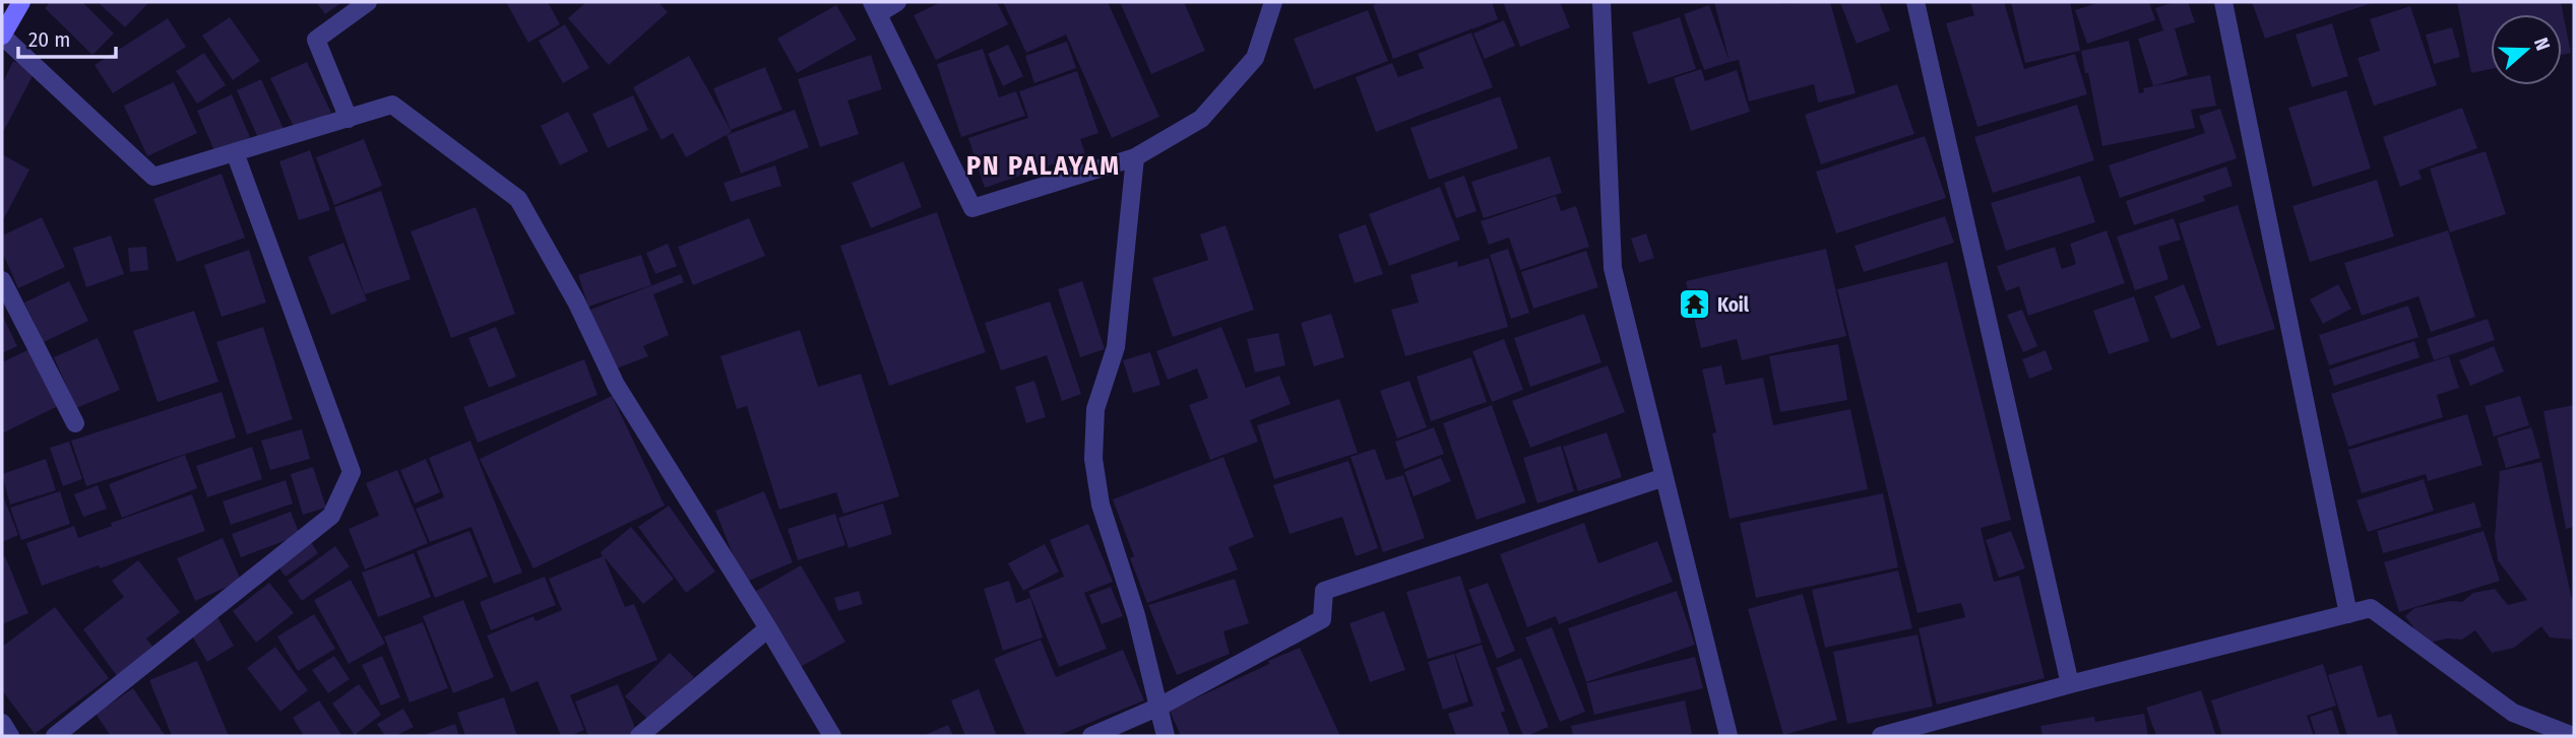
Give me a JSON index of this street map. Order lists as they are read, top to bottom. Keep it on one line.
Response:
{"districts":["PN PALAYAM"],"places":{"temple":["Koil"]},"scale_bar":"20 m","north":"right"}
